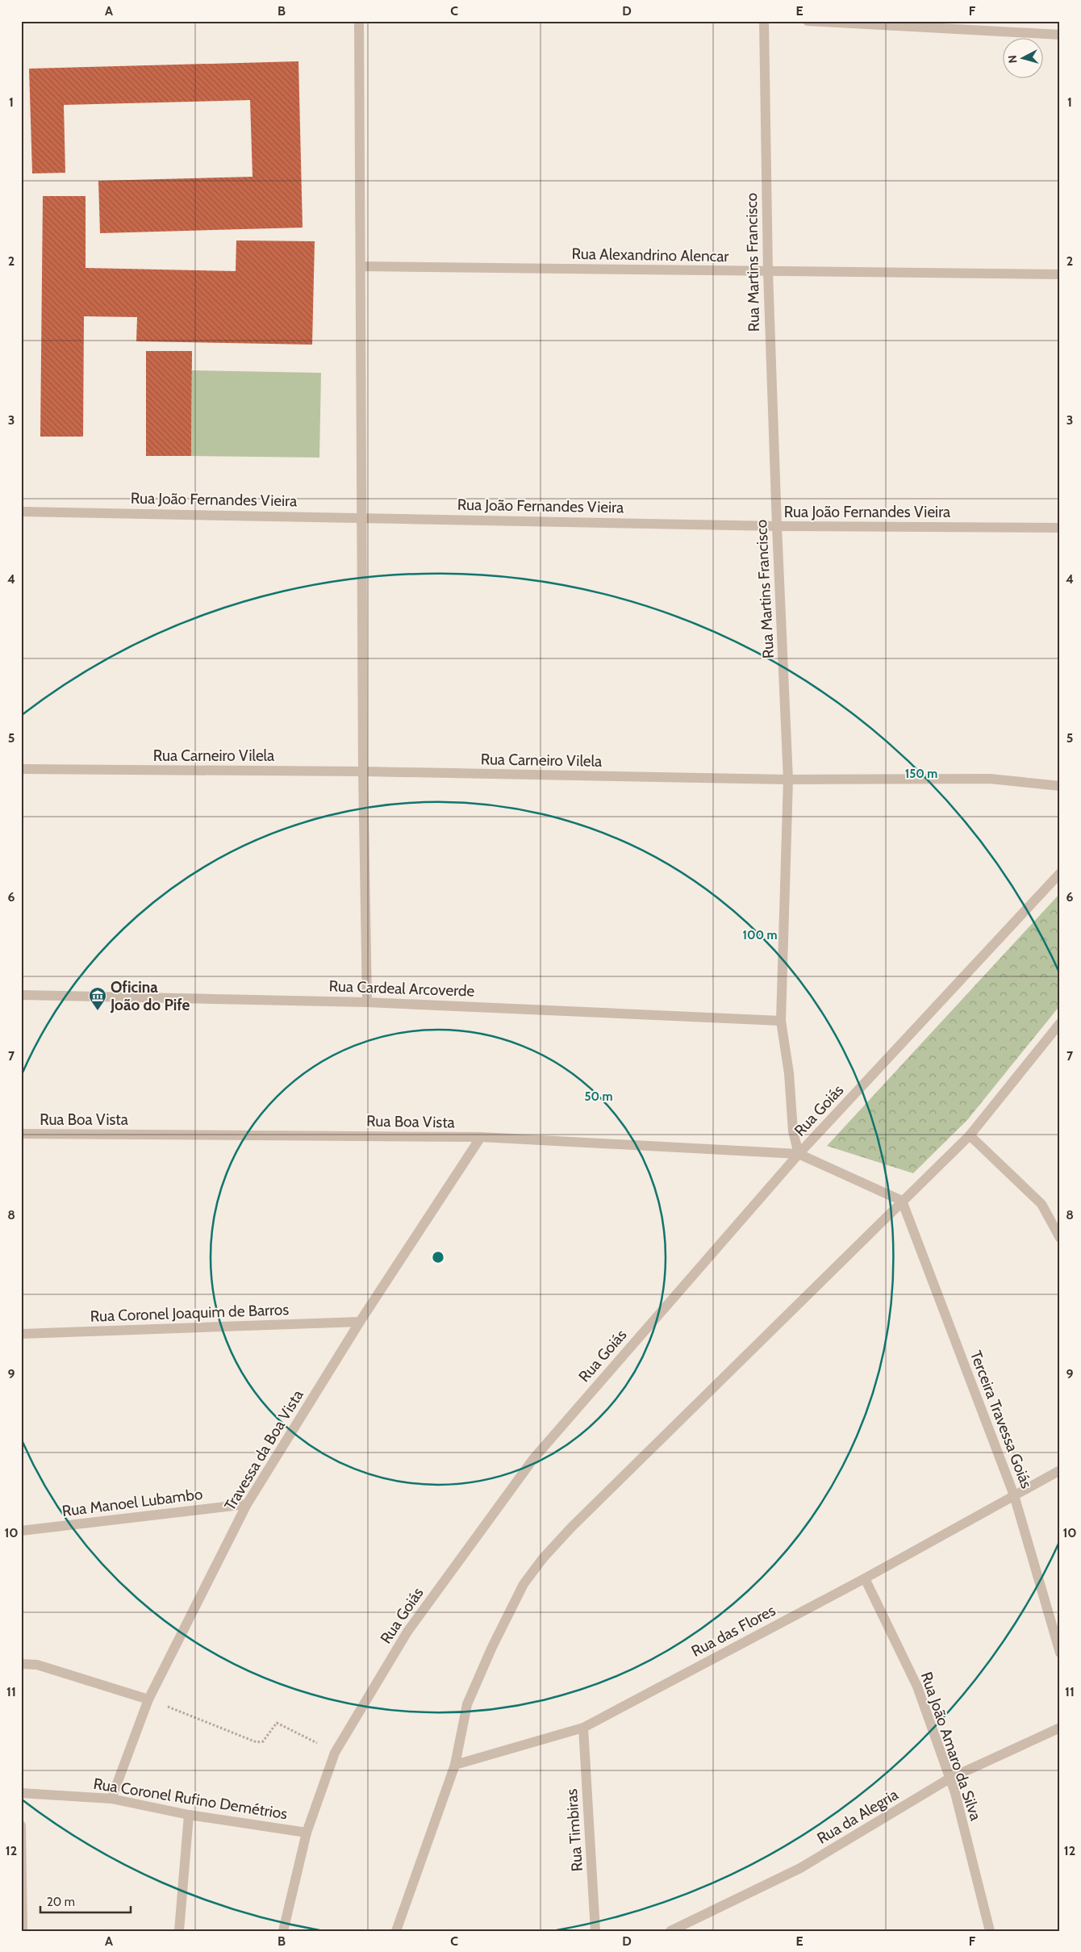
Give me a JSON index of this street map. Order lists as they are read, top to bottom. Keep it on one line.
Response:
{"streets":{"street":["Rua Alexandrino Alencar","Rua Martins Francisco","Rua João Fernandes Vieira","Rua Carneiro Vilela","Rua Cardeal Arcoverde","Rua Goiás","Rua Boa Vista","Rua Coronel Joaquim de Barros","Terceira Travessa Goiás","Travessa da Boa Vista","Rua Manoel Lubambo","Rua das Flores","Rua João Amaro da Silva","Rua Coronel Rufino Demétrios","Rua da Alegria","Rua Timbiras"]},"crossings":[["Rua Alexandrino Alencar","Rua Martins Francisco"],["Rua Martins Francisco","Rua João Fernandes Vieira"],["Rua Martins Francisco","Rua Carneiro Vilela"],["Rua Martins Francisco","Rua Cardeal Arcoverde"],["Rua Martins Francisco","Rua Goiás"],["Rua Martins Francisco","Rua Boa Vista"],["Rua Goiás","Rua Boa Vista"],["Rua Goiás","Rua Coronel Rufino Demétrios"],["Rua Boa Vista","Travessa da Boa Vista"],["Rua Coronel Joaquim de Barros","Travessa da Boa Vista"],["Terceira Travessa Goiás","Rua das Flores"],["Travessa da Boa Vista","Rua Manoel Lubambo"],["Travessa da Boa Vista","Rua Coronel Rufino Demétrios"],["Rua das Flores","Rua João Amaro da Silva"],["Rua das Flores","Rua Timbiras"],["Rua João Amaro da Silva","Rua da Alegria"]],"places":{"museum":["Oficina João do Pife"]},"scale_bar":"20 m","north":"left","grid":{"columns":["A","B","C","D","E","F"],"rows":["1","2","3","4","5","6","7","8","9","10","11","12"]},"rings":["150 m","100 m","50 m"]}
